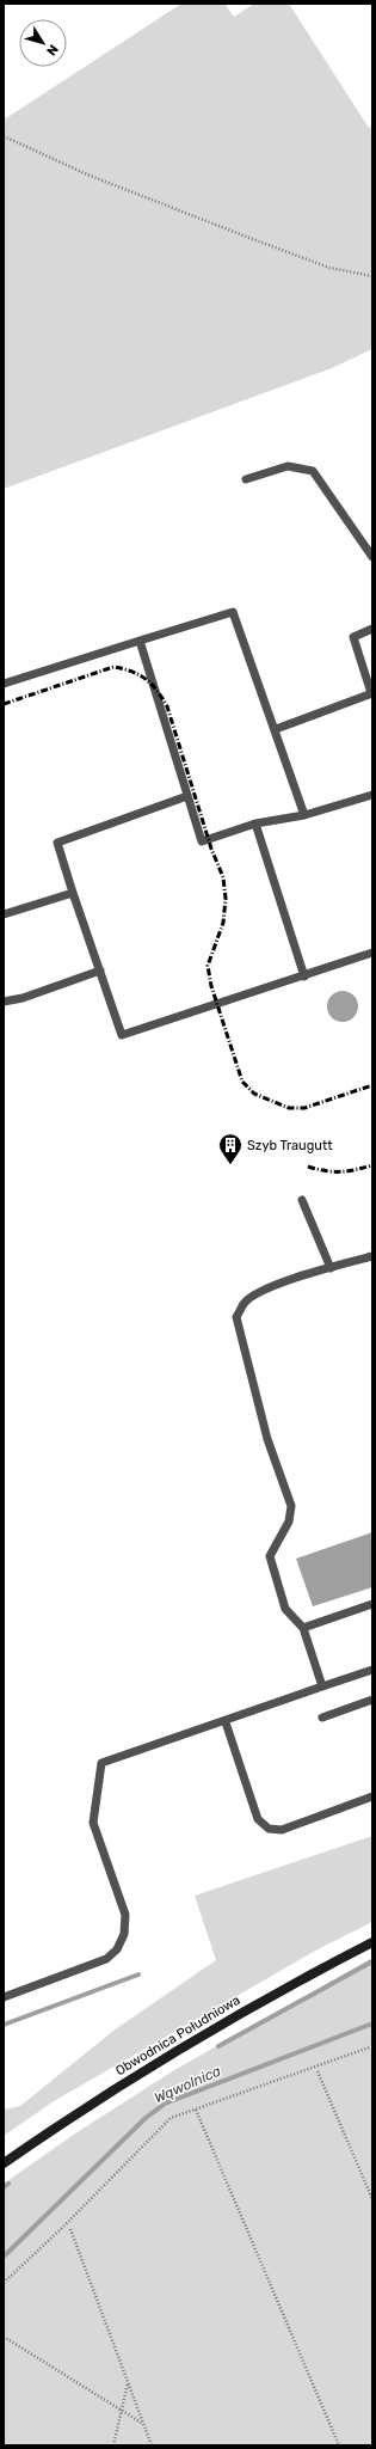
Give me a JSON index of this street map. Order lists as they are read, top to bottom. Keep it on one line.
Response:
{"streets":{"main road":["Obwodnica Południowa"]},"water":["Wąwolnica"],"places":{"building":["Szyb Traugutt"]},"north":"bottom right"}
